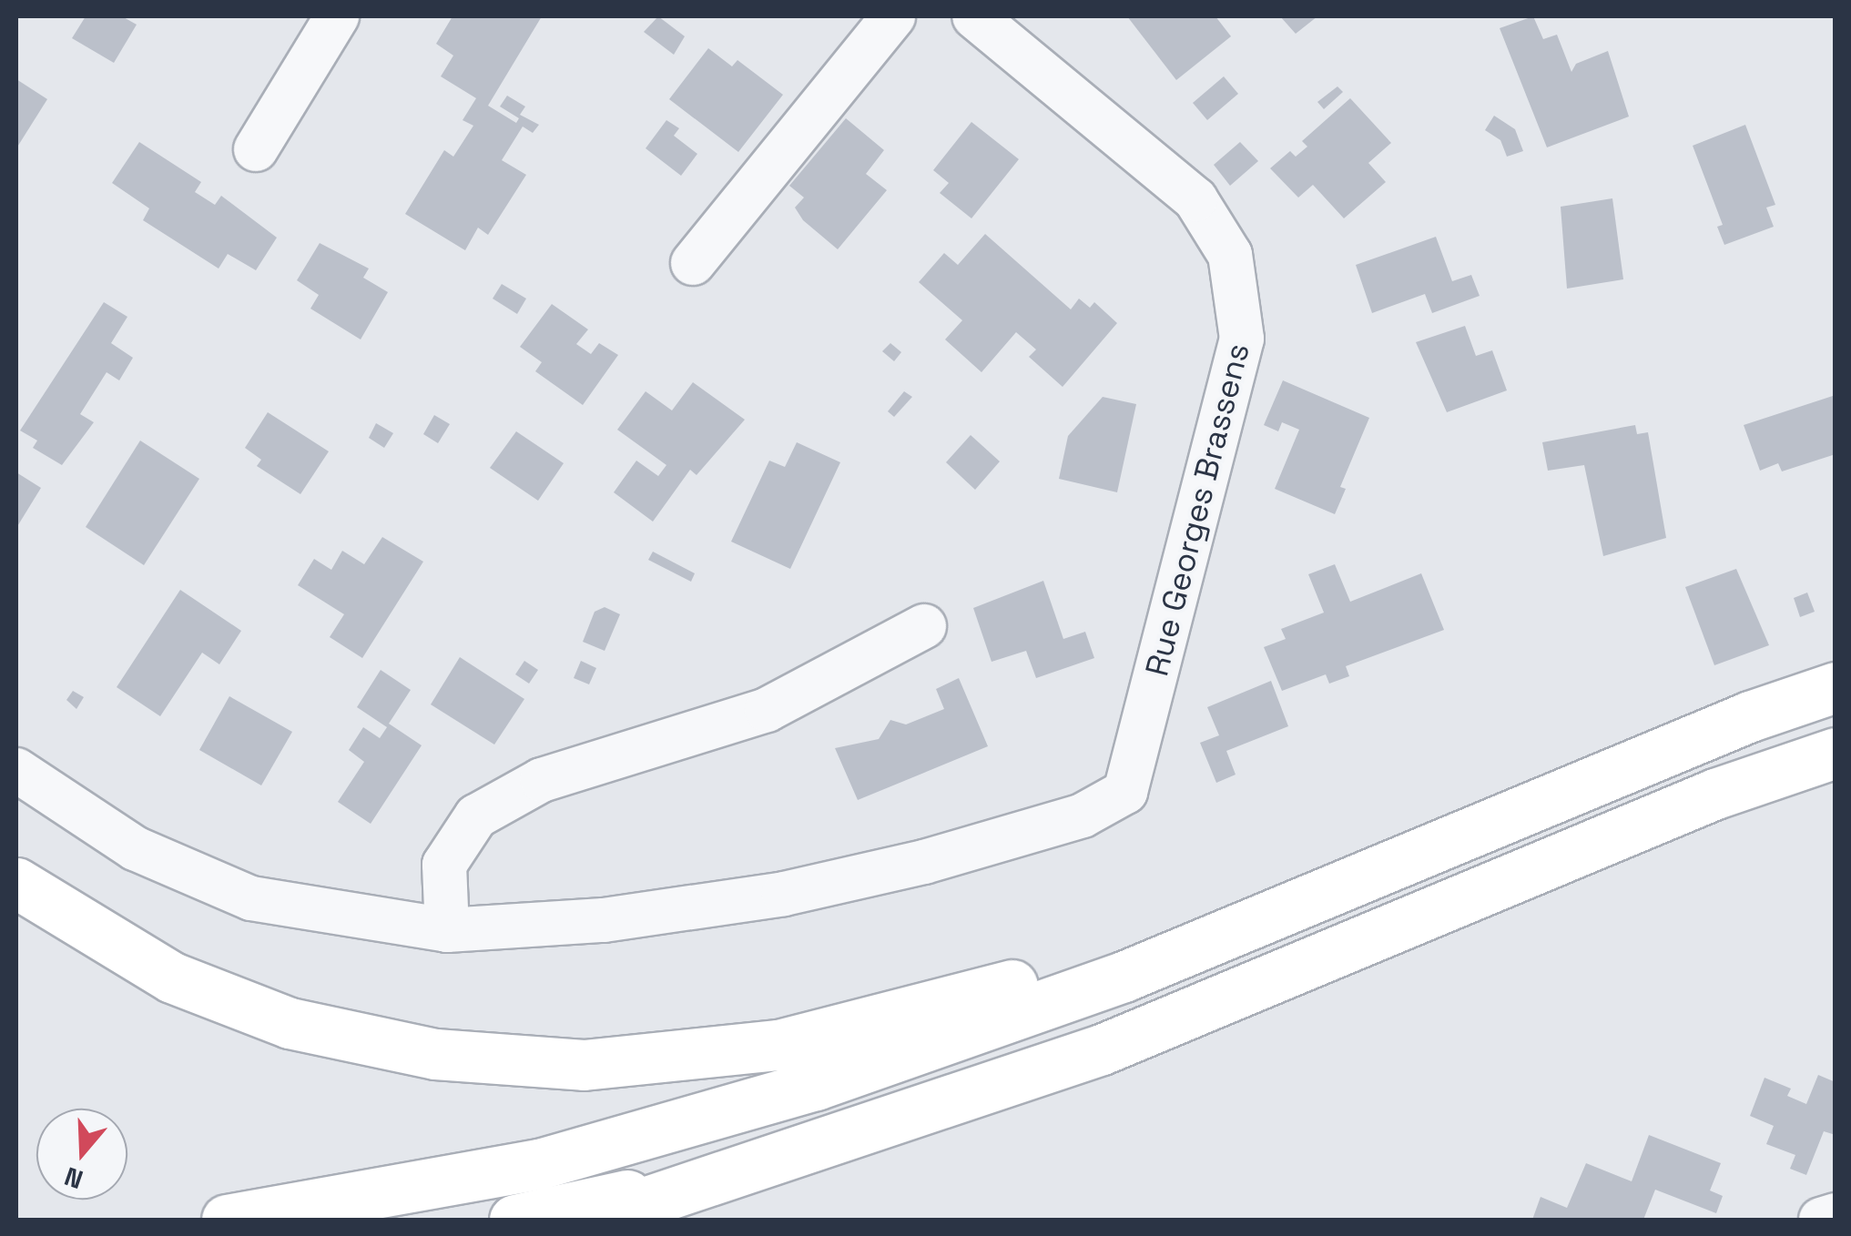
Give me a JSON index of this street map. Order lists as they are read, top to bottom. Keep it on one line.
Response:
{"streets":{"street":["Rue Georges Brassens"]},"north":"bottom"}
